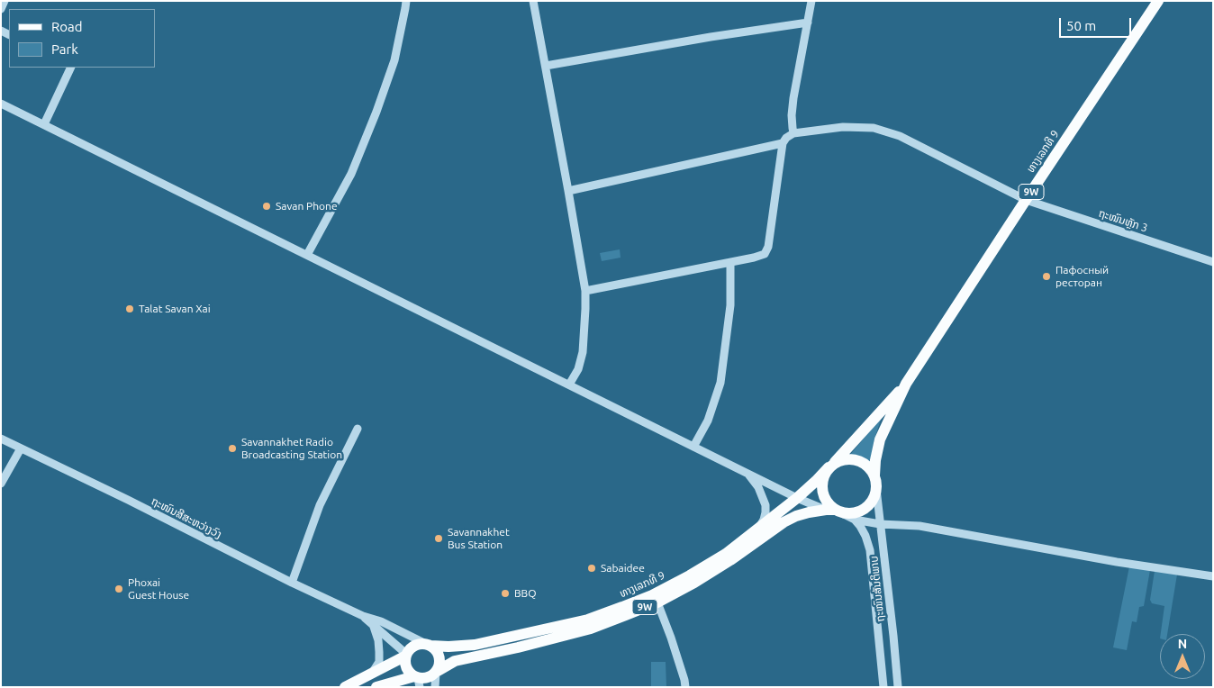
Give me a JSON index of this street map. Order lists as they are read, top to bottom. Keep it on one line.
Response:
{"streets":{"main road":["ທາງເລກທີ 9","9W"],"street":["ຖະໜົນຫຼັກ 3","ຖະໜົນສີສະຫວ່າງວົງ","ຖະໜົນສັນຕິພາບ"]},"crossings":[["ທາງເລກທີ 9","ຖະໜົນຫຼັກ 3"],["ທາງເລກທີ 9","ຖະໜົນສັນຕິພາບ"]],"places":["Savan Phone","Пафосный ресторан","Talat Savan Xai","Savannakhet Radio Broadcasting Station","Savannakhet Bus Station","Sabaidee","Phoxai Guest House","BBQ"],"legend":["Road","Park"],"scale_bar":"50 m","north":"top"}
